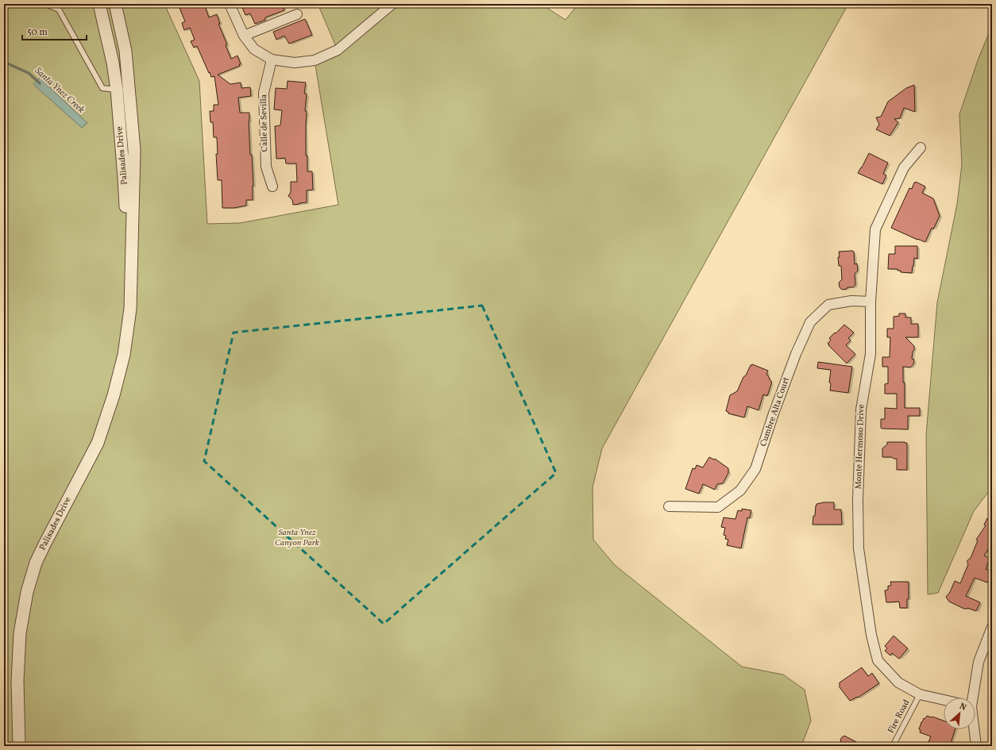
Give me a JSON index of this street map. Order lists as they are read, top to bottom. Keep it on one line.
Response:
{"streets":{"street":["Calle de Sevilla","Palisades Drive","Cumbre Alta Court","Monte Hermoso Drive"],"lane":["Fire Road"]},"crossings":[["Cumbre Alta Court","Monte Hermoso Drive"],["Monte Hermoso Drive","Fire Road"]],"water":["Santa Ynez Creek"],"parks":["Santa Ynez Canyon Park"],"scale_bar":"50 m","north":"top right"}
